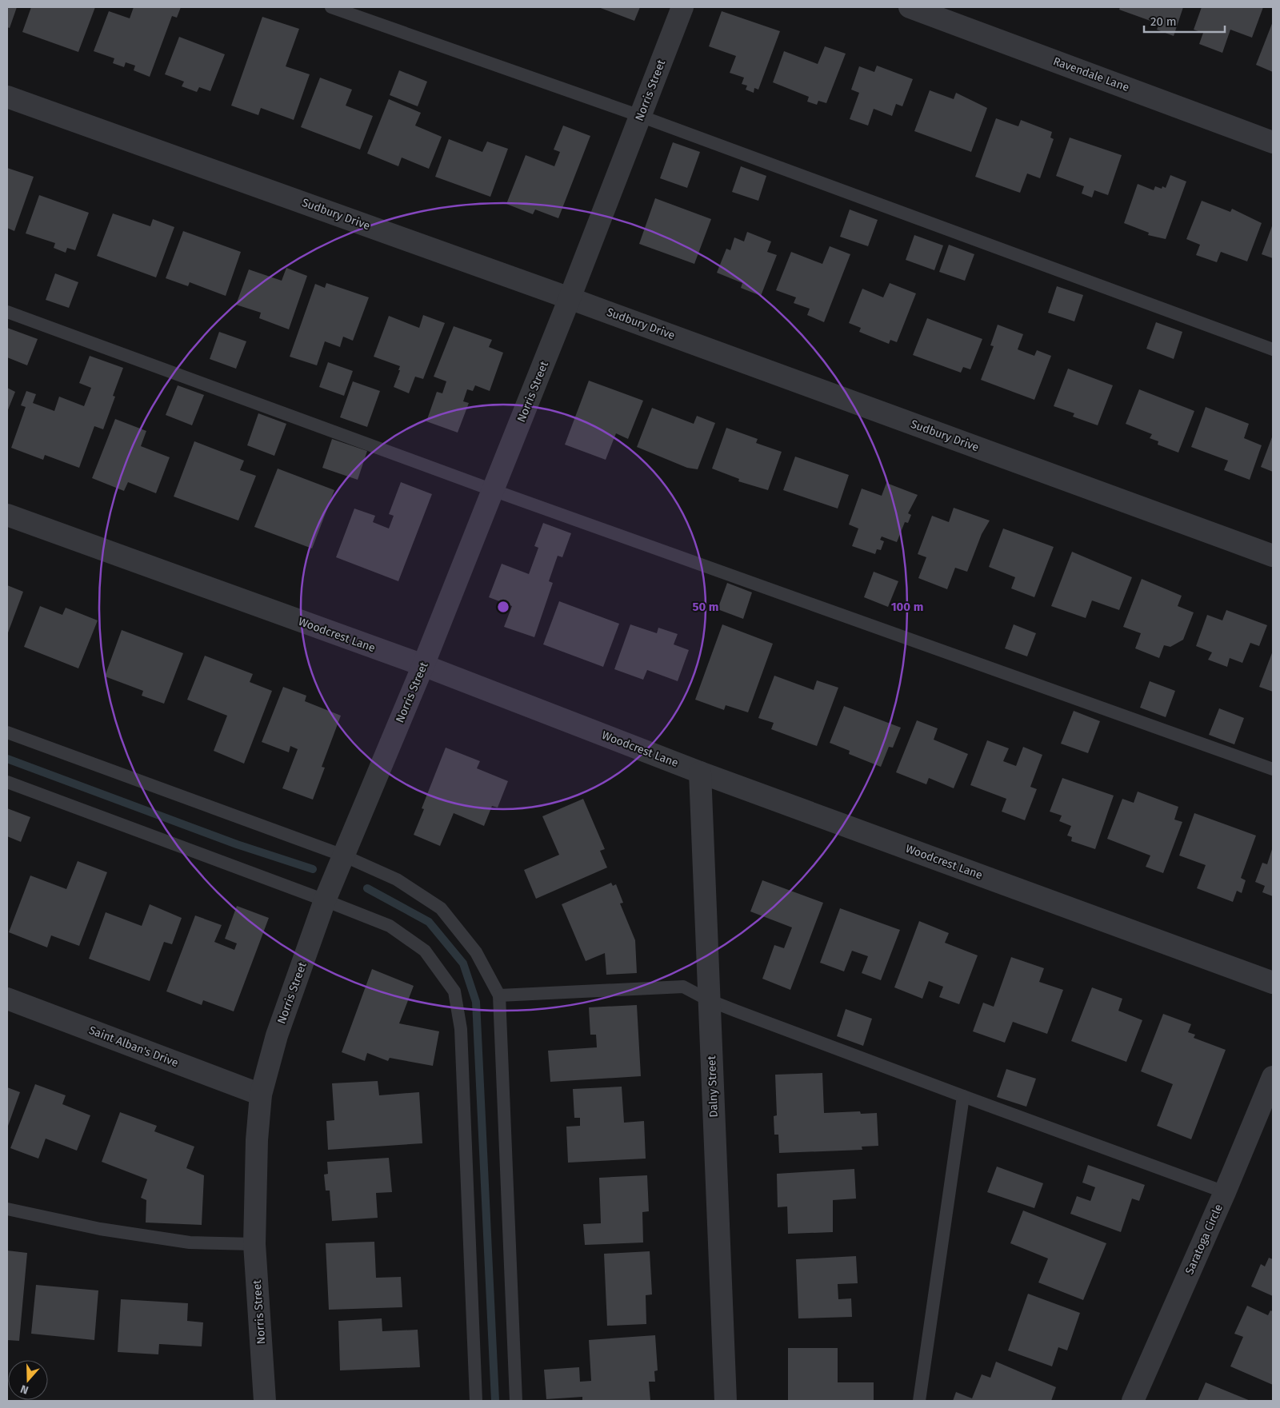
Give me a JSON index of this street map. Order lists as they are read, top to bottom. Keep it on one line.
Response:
{"streets":{"street":["Ravendale Lane","Norris Street","Sudbury Drive","Woodcrest Lane","Saint Alban's Drive","Dalny Street","Saratoga Circle"]},"crossings":[["Norris Street","Sudbury Drive"],["Norris Street","Woodcrest Lane"],["Norris Street","Saint Alban's Drive"],["Woodcrest Lane","Dalny Street"]],"scale_bar":"20 m","north":"bottom","rings":["50 m","100 m"]}
